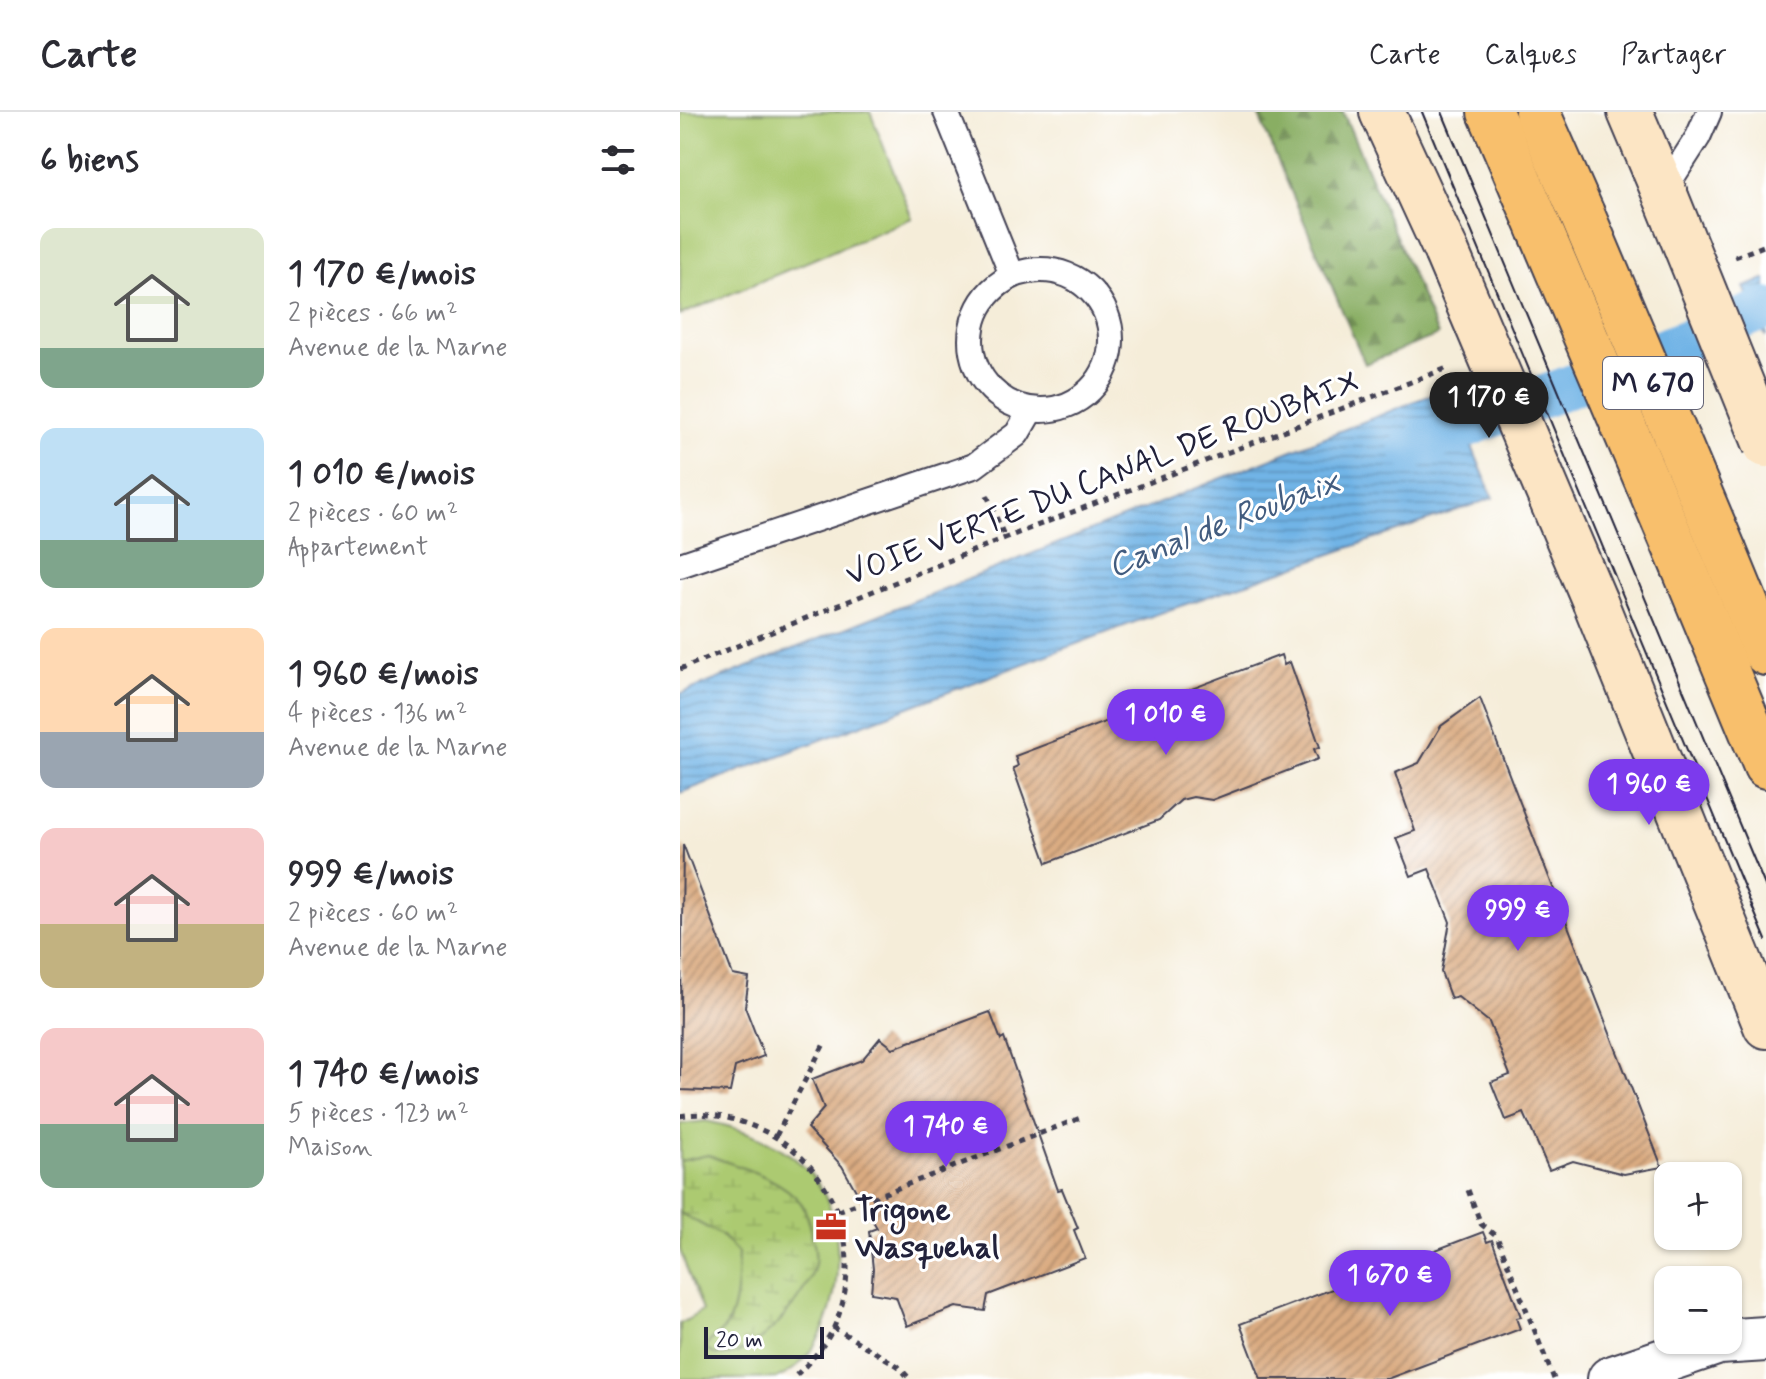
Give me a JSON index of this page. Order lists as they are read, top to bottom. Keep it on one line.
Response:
{"streets":{"main road":["M 670"],"path":["VOIE VERTE DU CANAL DE ROUBAIX"]},"water":["Canal de Roubaix"],"places":{"office":["Trigone Wasquehal"]},"scale_bar":"20 m","page":{"header":"Carte","nav":["Carte","Calques","Partager"],"heading":"6 biens","list":[{"name":"1 170 €/mois","note":"2 pièces · 66 m² · Avenue de la Marne"},{"name":"1 010 €/mois","note":"2 pièces · 60 m² · Appartement"},{"name":"1 960 €/mois","note":"4 pièces · 136 m² · Avenue de la Marne"},{"name":"999 €/mois","note":"2 pièces · 60 m² · Avenue de la Marne"},{"name":"1 740 €/mois","note":"5 pièces · 123 m² · Maison"}],"price":["1 170 €","1 010 €","1 960 €","999 €","1 740 €","1 670 €"],"map_buttons":["+","−"],"scale":"20 m"}}
